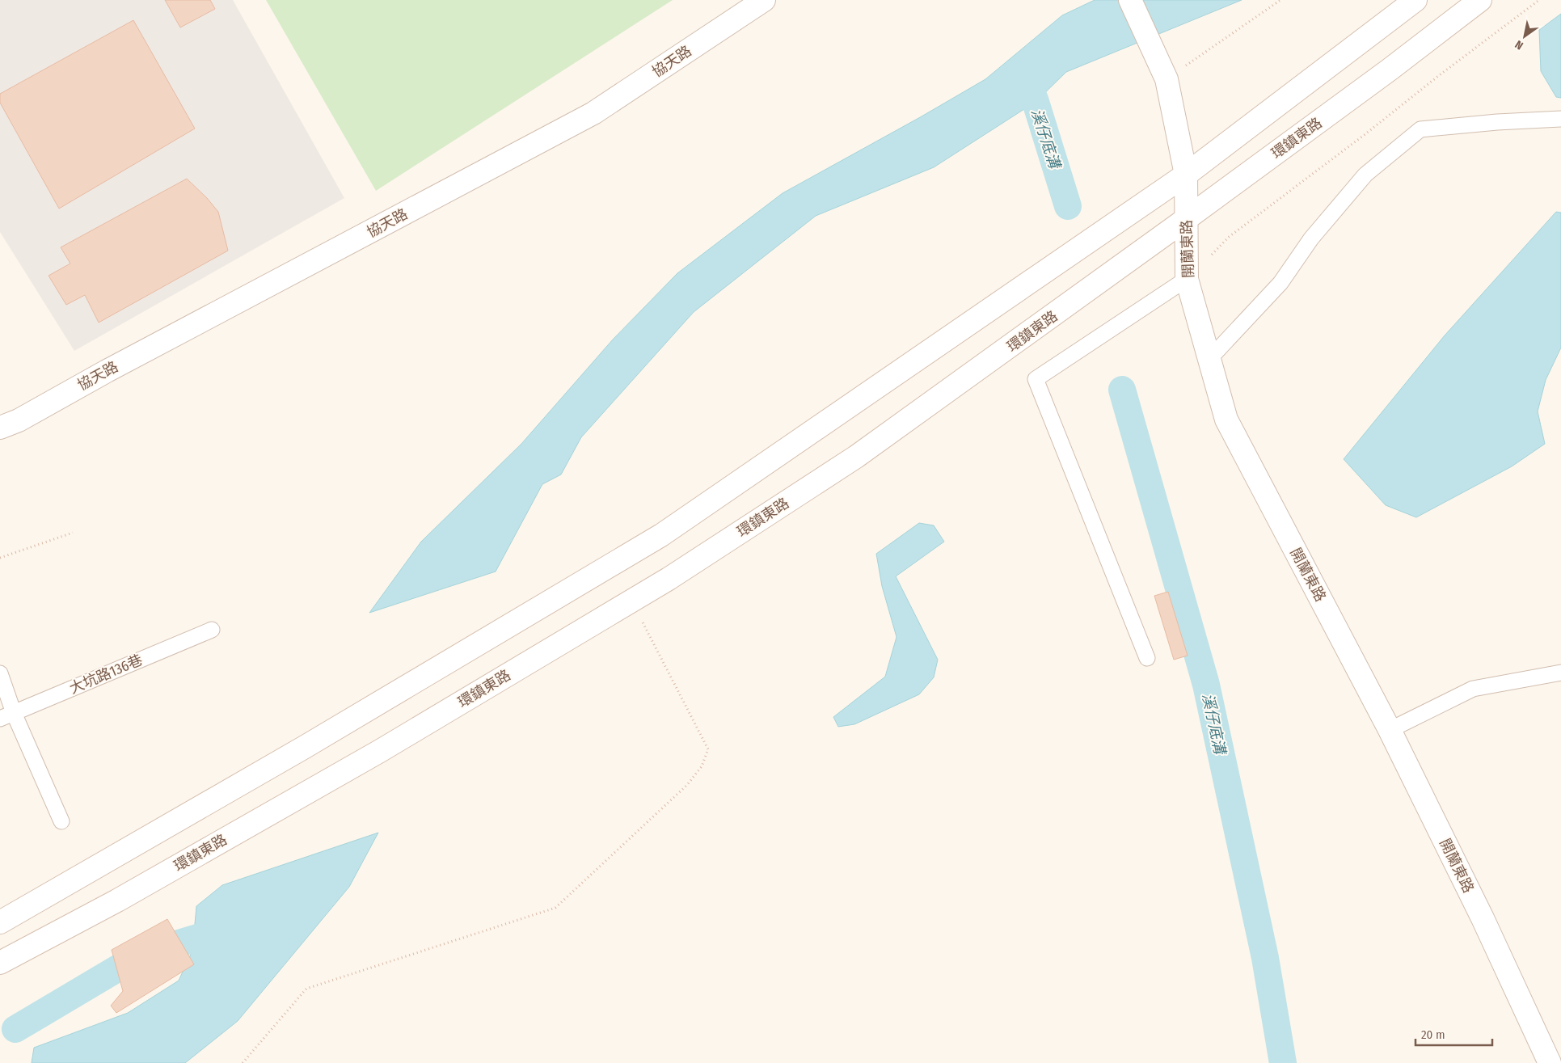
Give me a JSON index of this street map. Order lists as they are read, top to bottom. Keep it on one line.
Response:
{"streets":{"street":["協天路","環鎮東路","開蘭東路"],"lane":["大坑路136巷"]},"crossings":[["環鎮東路","開蘭東路"]],"water":["溪仔底溝"],"scale_bar":"20 m","north":"bottom left"}
